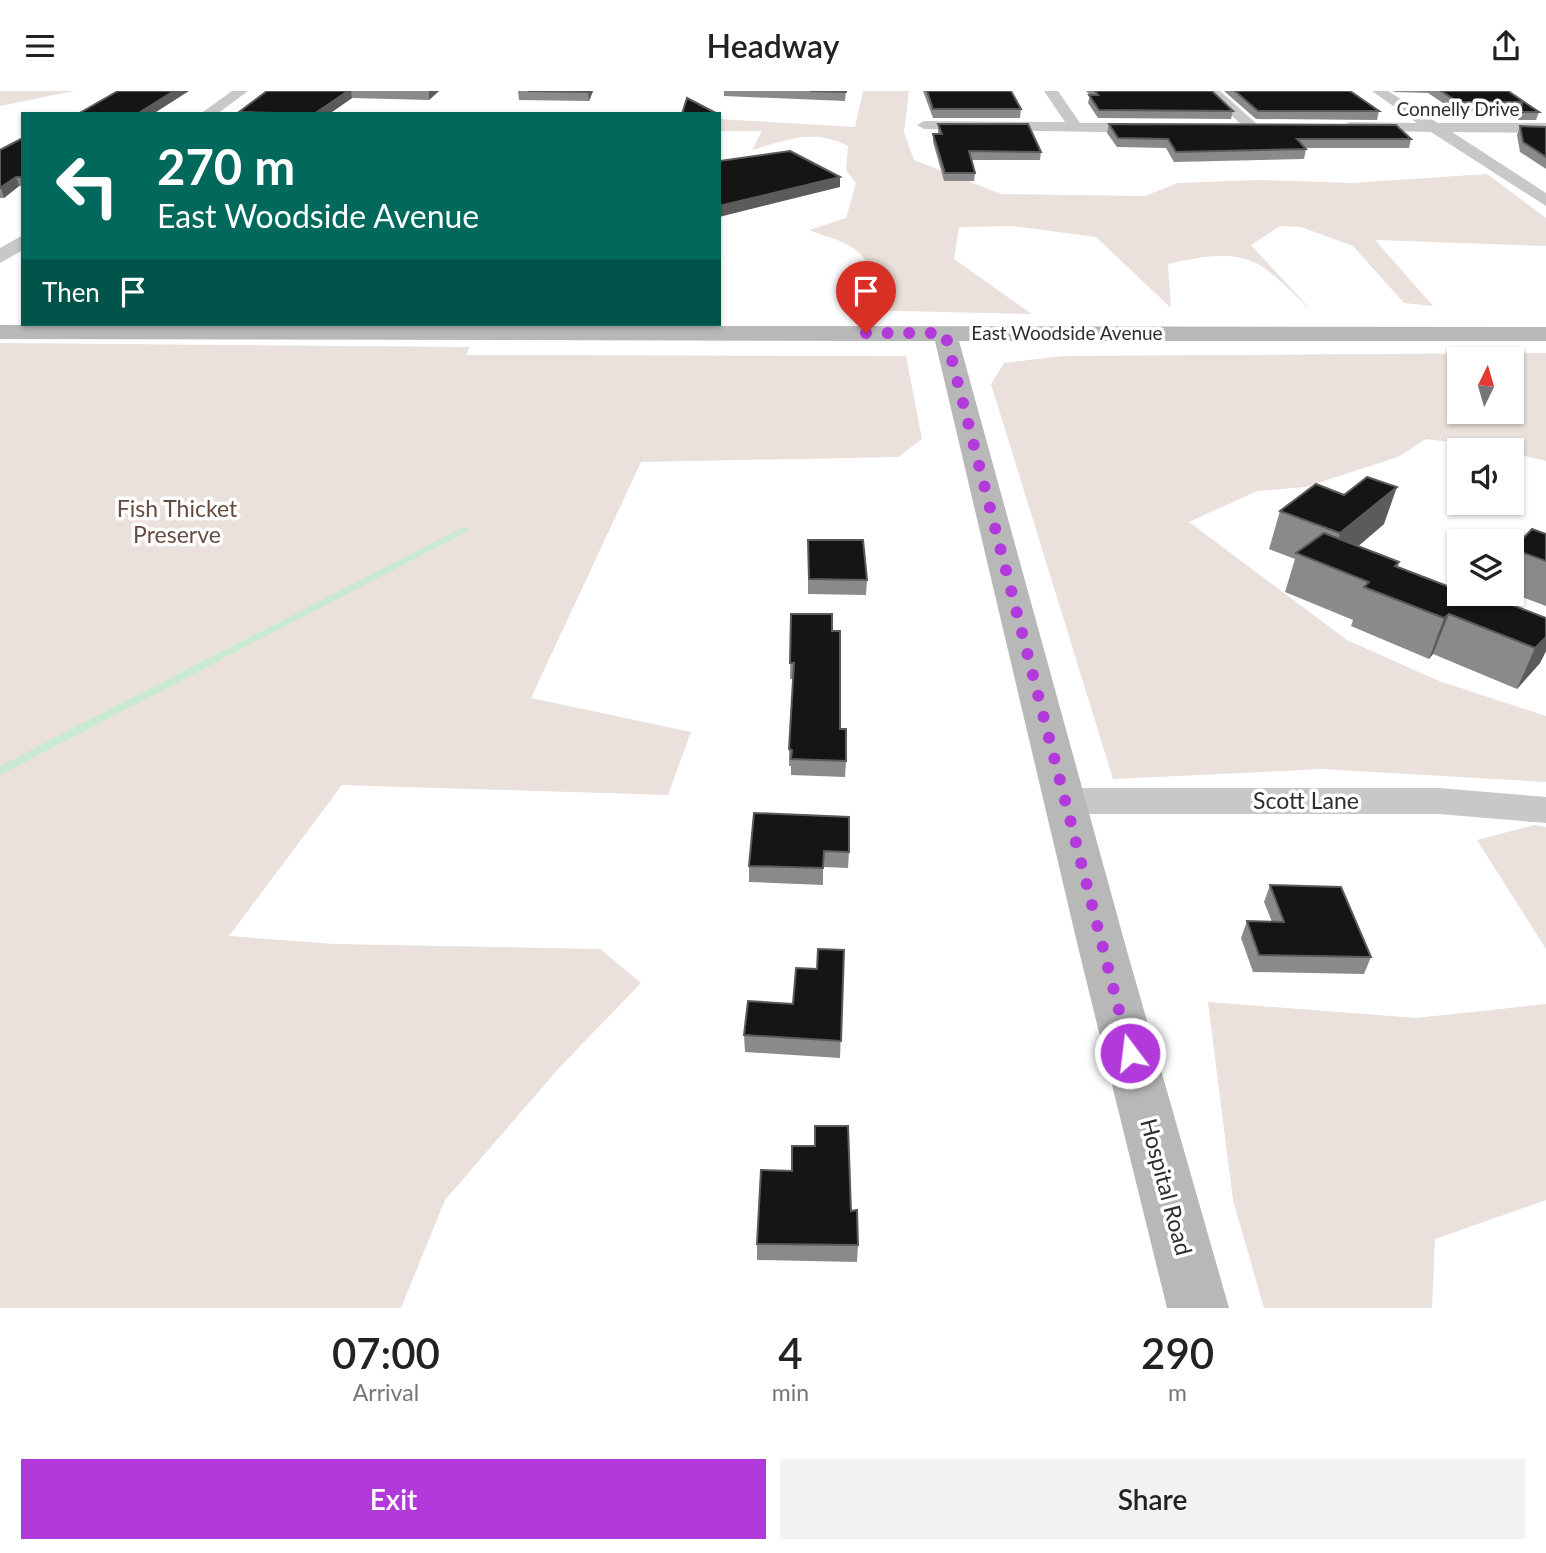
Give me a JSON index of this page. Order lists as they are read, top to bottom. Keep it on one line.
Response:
{"streets":{"main road":["East Woodside Avenue","Hospital Road"],"street":["Connelly Drive","Scott Lane"]},"crossings":[["East Woodside Avenue","Hospital Road"],["Scott Lane","Hospital Road"]],"parks":["Fish Thicket Preserve"],"north":"top","page":{"header":"Headway","turn":["270 m","East Woodside Avenue"],"then":"Then","eta":["07:00","Arrival","4","min","290","m"],"buttons":["Exit","Share"]}}
